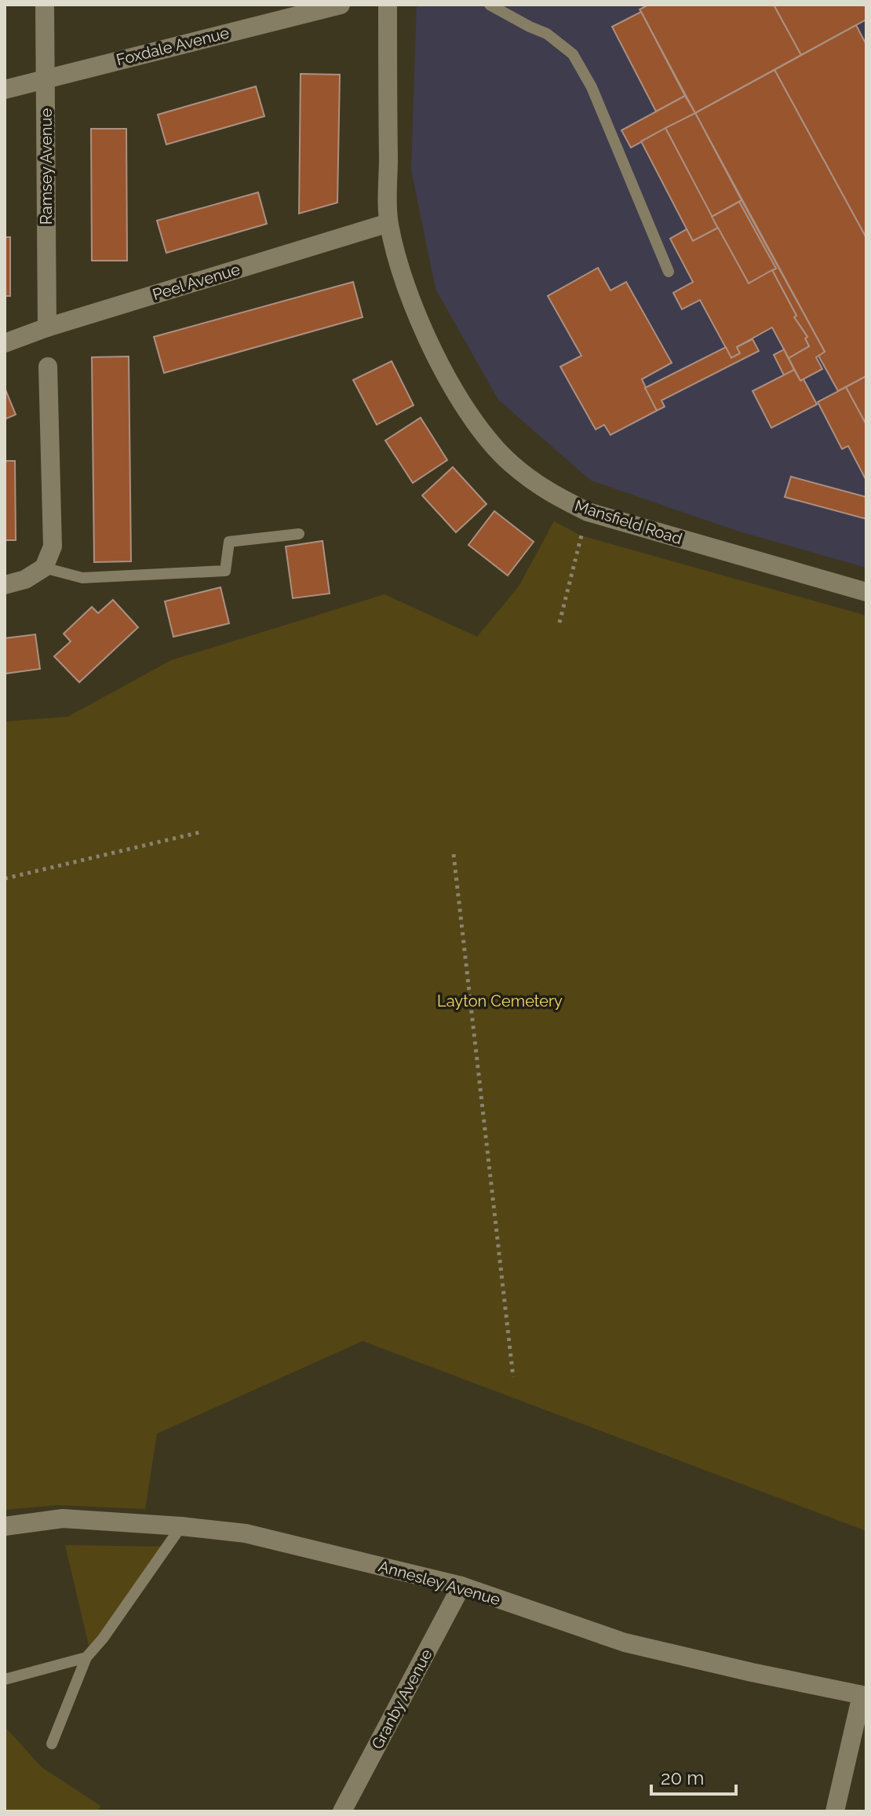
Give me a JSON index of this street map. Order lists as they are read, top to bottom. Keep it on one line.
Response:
{"streets":{"street":["Foxdale Avenue","Ramsey Avenue","Peel Avenue","Mansfield Road","Annesley Avenue","Granby Avenue"]},"crossings":[["Foxdale Avenue","Ramsey Avenue"],["Ramsey Avenue","Peel Avenue"],["Peel Avenue","Mansfield Road"],["Annesley Avenue","Granby Avenue"]],"parks":["Layton Cemetery"],"scale_bar":"20 m"}
